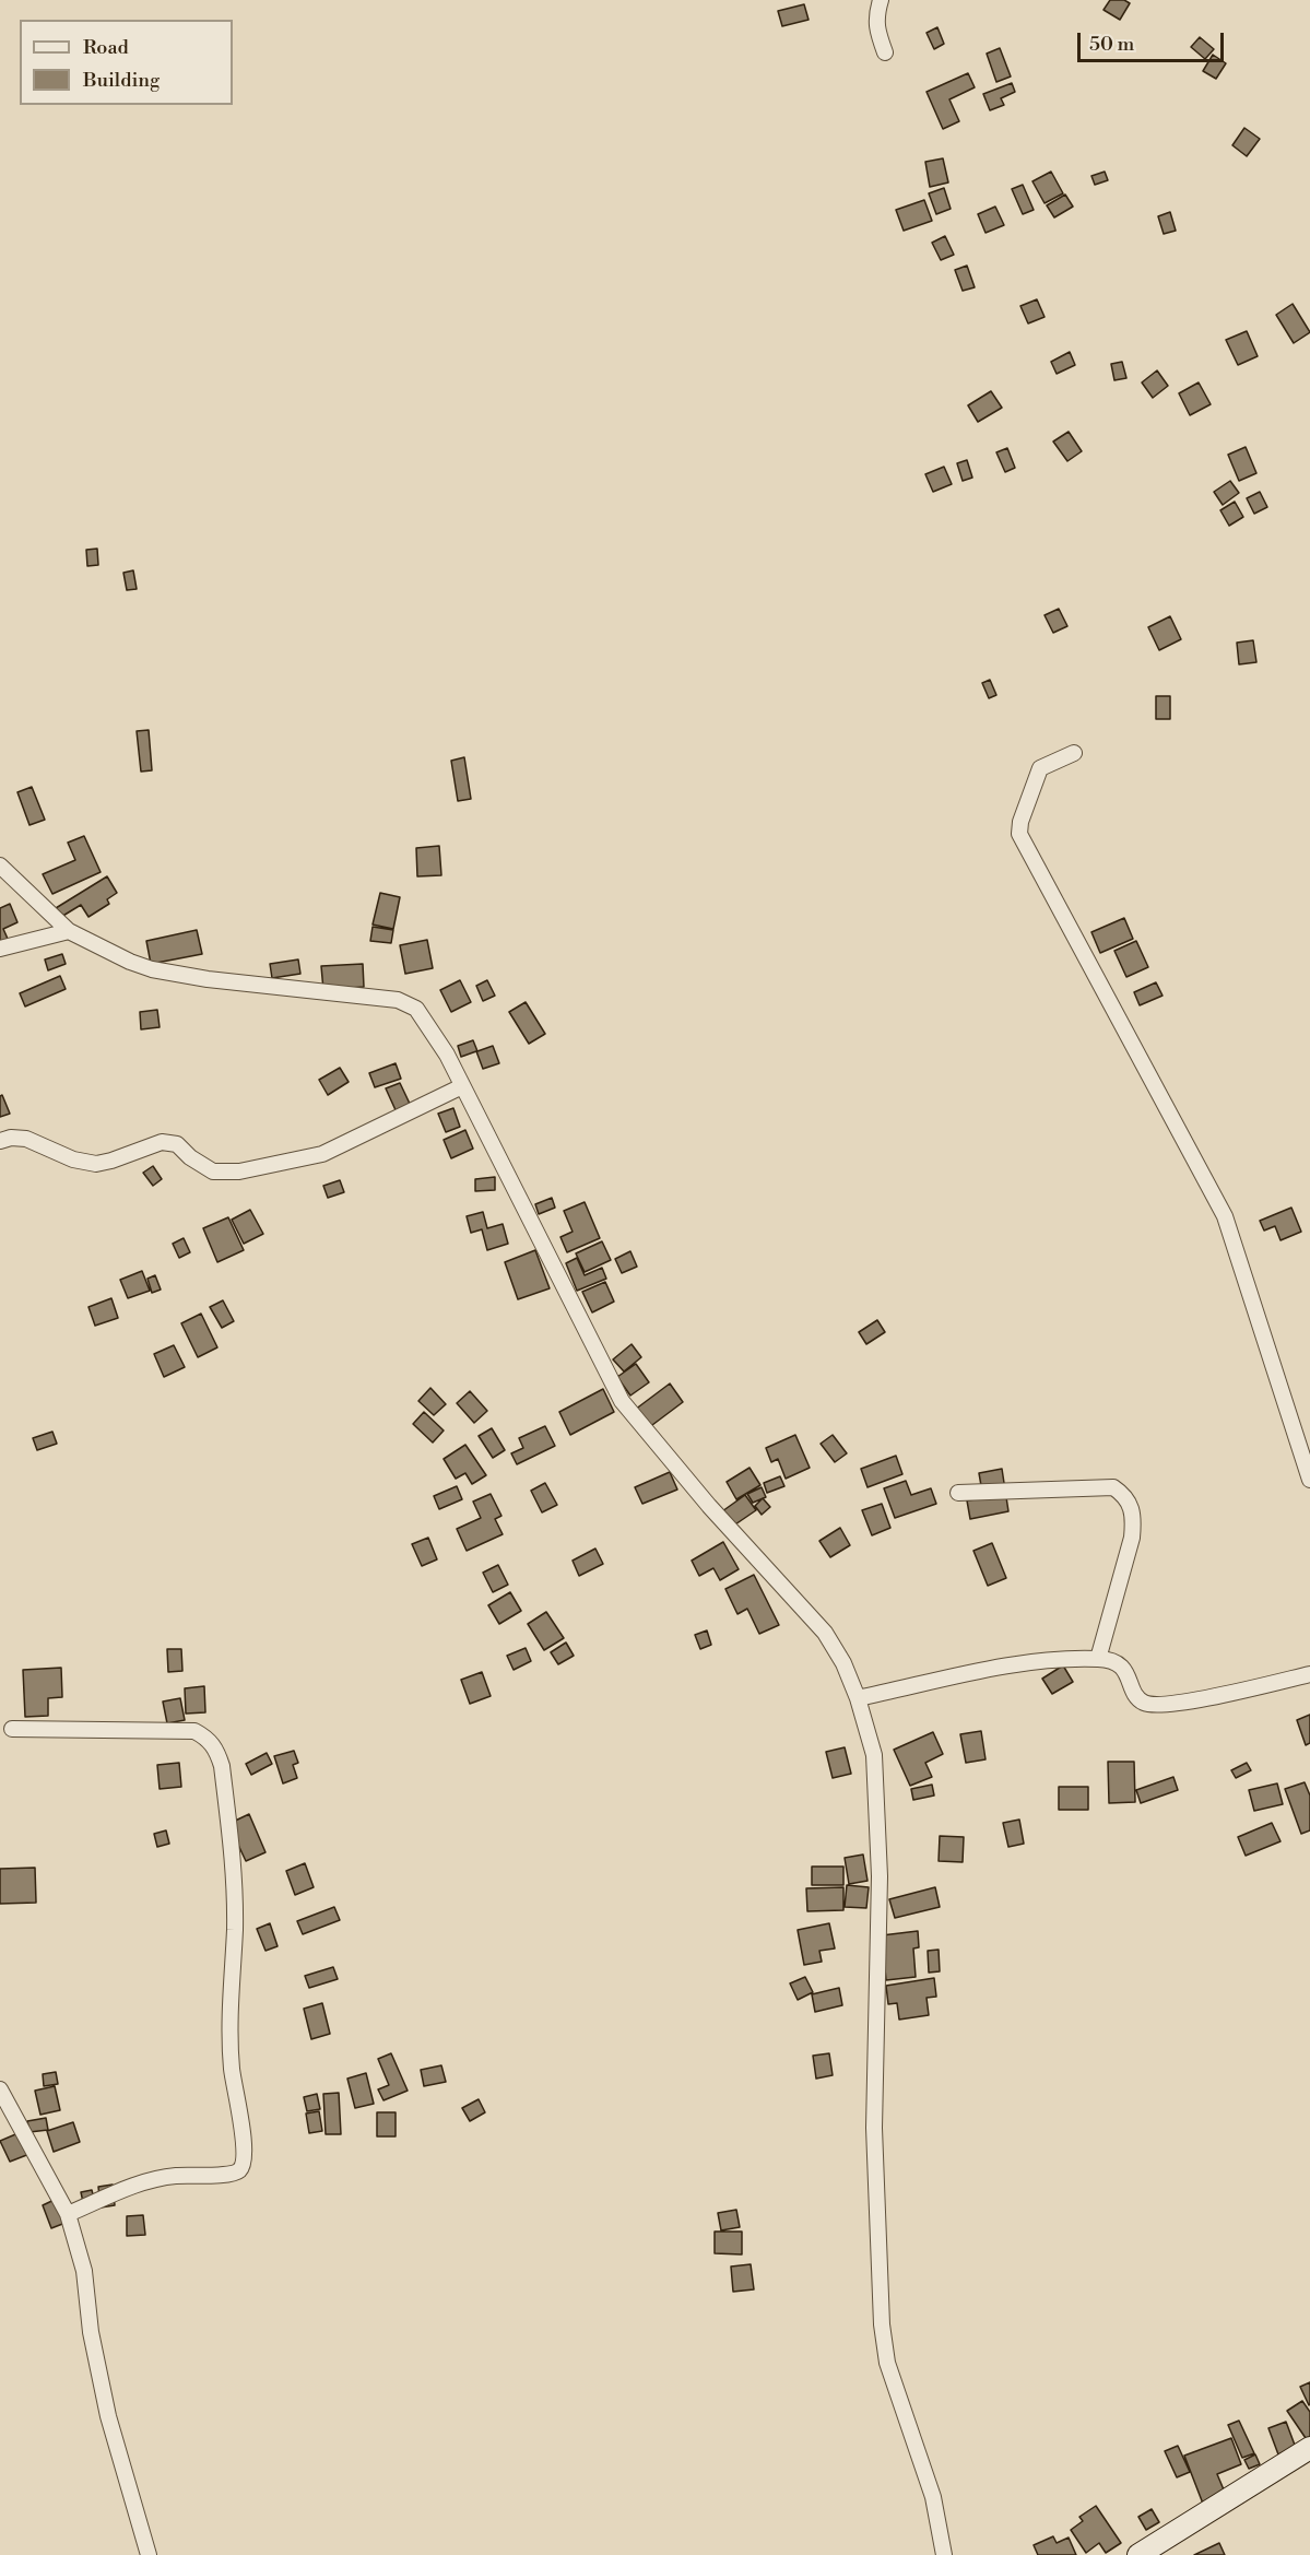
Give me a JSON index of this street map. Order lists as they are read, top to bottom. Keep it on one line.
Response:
{"legend":["Road","Building"],"scale_bar":"50 m"}
